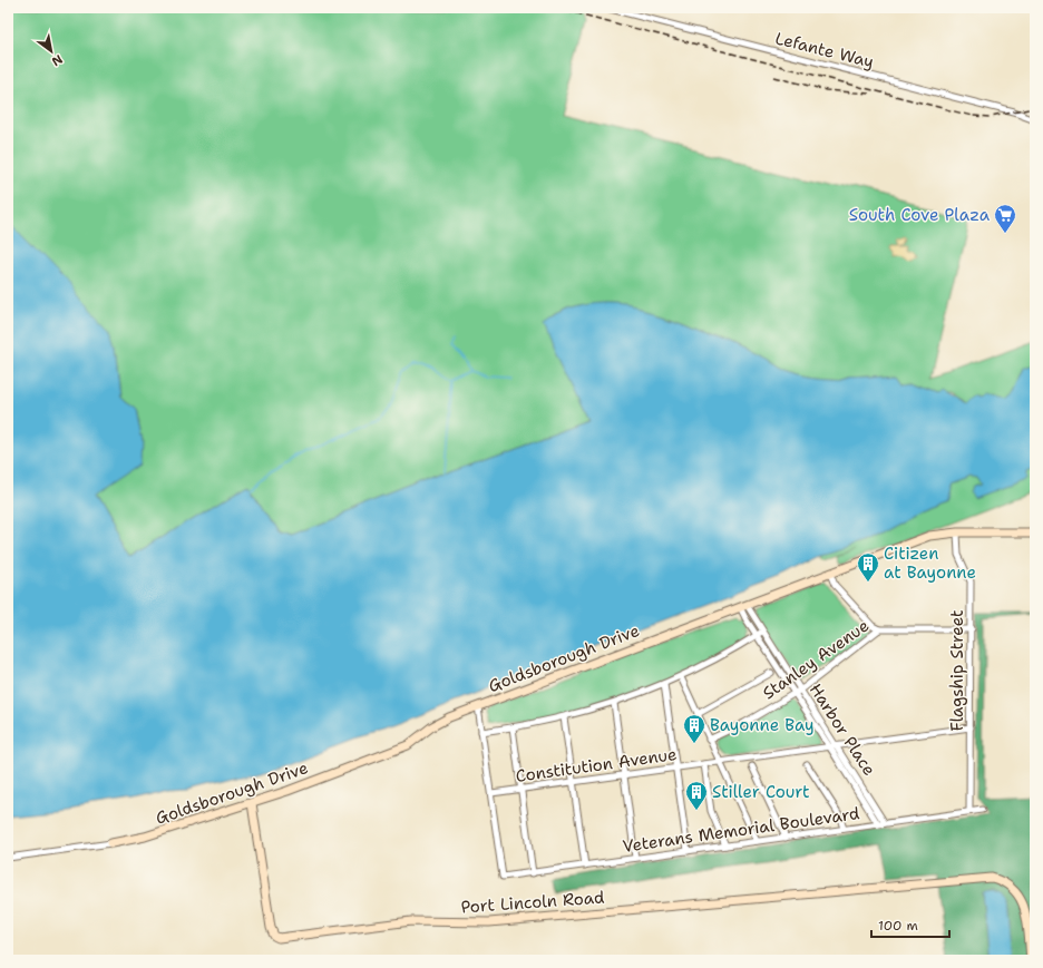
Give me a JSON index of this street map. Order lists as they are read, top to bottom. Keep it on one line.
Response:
{"streets":{"street":["Lefante Way","Goldsborough Drive","Stanley Avenue","Flagship Street","Harbor Place","Constitution Avenue","Veterans Memorial Boulevard","Port Lincoln Road"]},"crossings":[["Goldsborough Drive","Flagship Street"],["Goldsborough Drive","Harbor Place"],["Goldsborough Drive","Port Lincoln Road"],["Stanley Avenue","Flagship Street"],["Stanley Avenue","Harbor Place"],["Flagship Street","Constitution Avenue"],["Flagship Street","Veterans Memorial Boulevard"],["Harbor Place","Constitution Avenue"],["Harbor Place","Veterans Memorial Boulevard"],["Constitution Avenue","Veterans Memorial Boulevard"]],"places":{"supermarket":["South Cove Plaza"],"building":["Citizen at Bayonne","Bayonne Bay","Stiller Court"]},"scale_bar":"100 m","north":"bottom right"}
